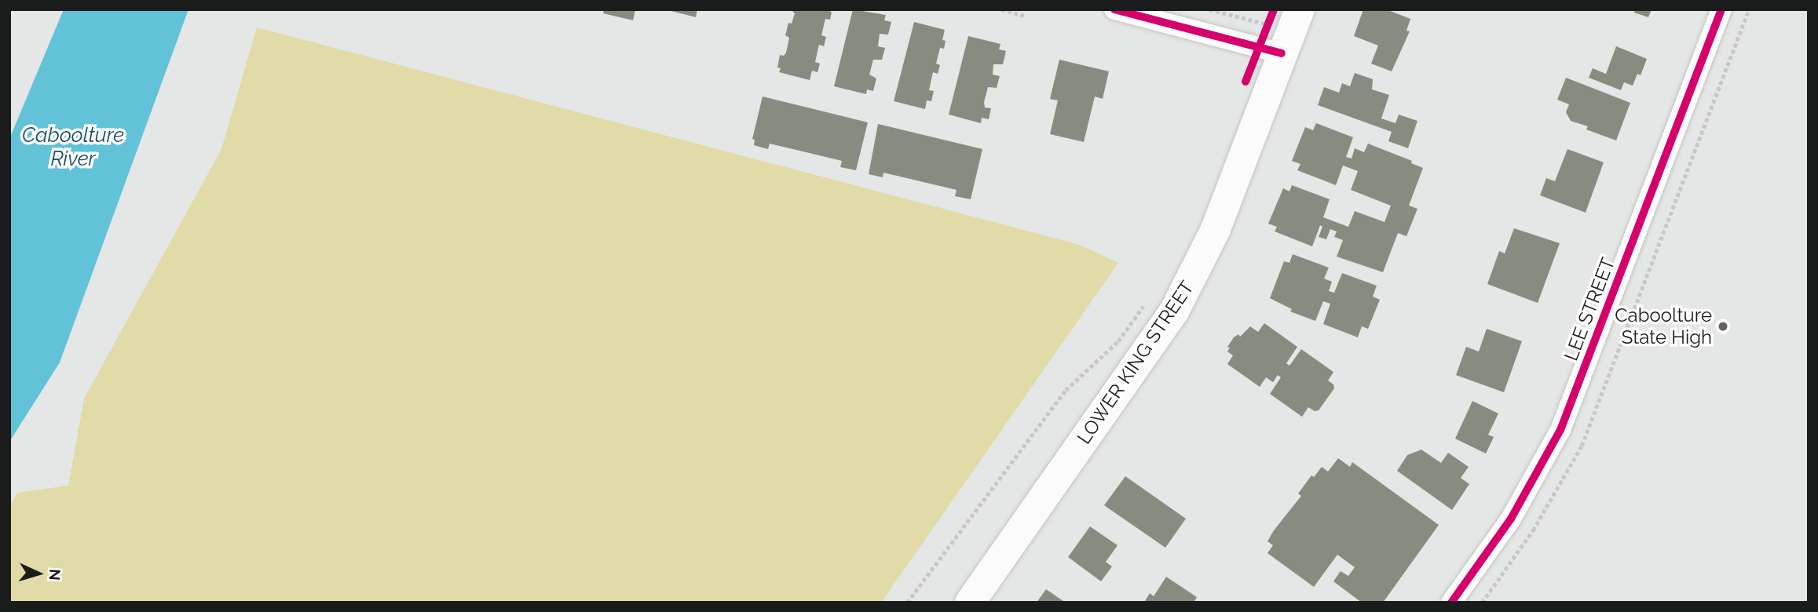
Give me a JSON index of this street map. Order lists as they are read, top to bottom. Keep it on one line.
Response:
{"streets":{"main road":["LOWER KING STREET"],"street":["LEE STREET"]},"water":["Caboolture River"],"places":["Caboolture State High"],"north":"right"}
